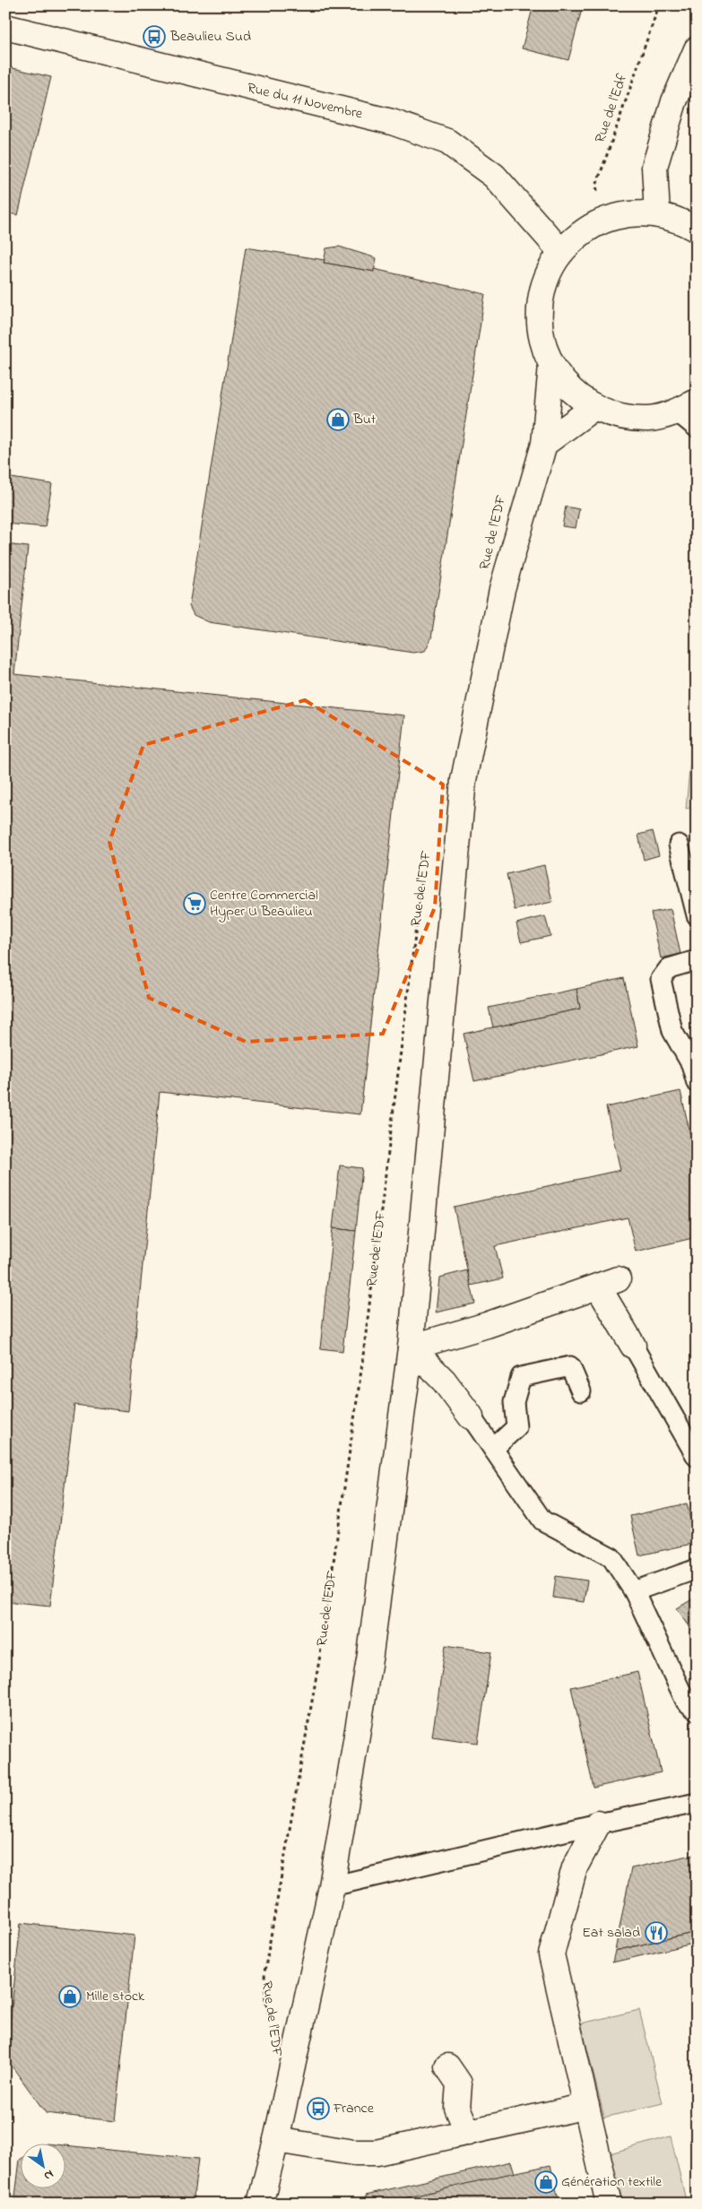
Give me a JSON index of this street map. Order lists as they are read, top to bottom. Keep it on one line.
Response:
{"streets":{"street":["Rue du 11 Novembre","Rue de l'EDF"],"path":["Rue de l'Edf"]},"places":{"bus stop":["Beaulieu Sud","France"],"shop":["But","Mille stock","Génération textile"],"supermarket":["Centre Commercial Hyper U Beaulieu"],"restaurant":["Eat salad"]},"north":"bottom right"}
